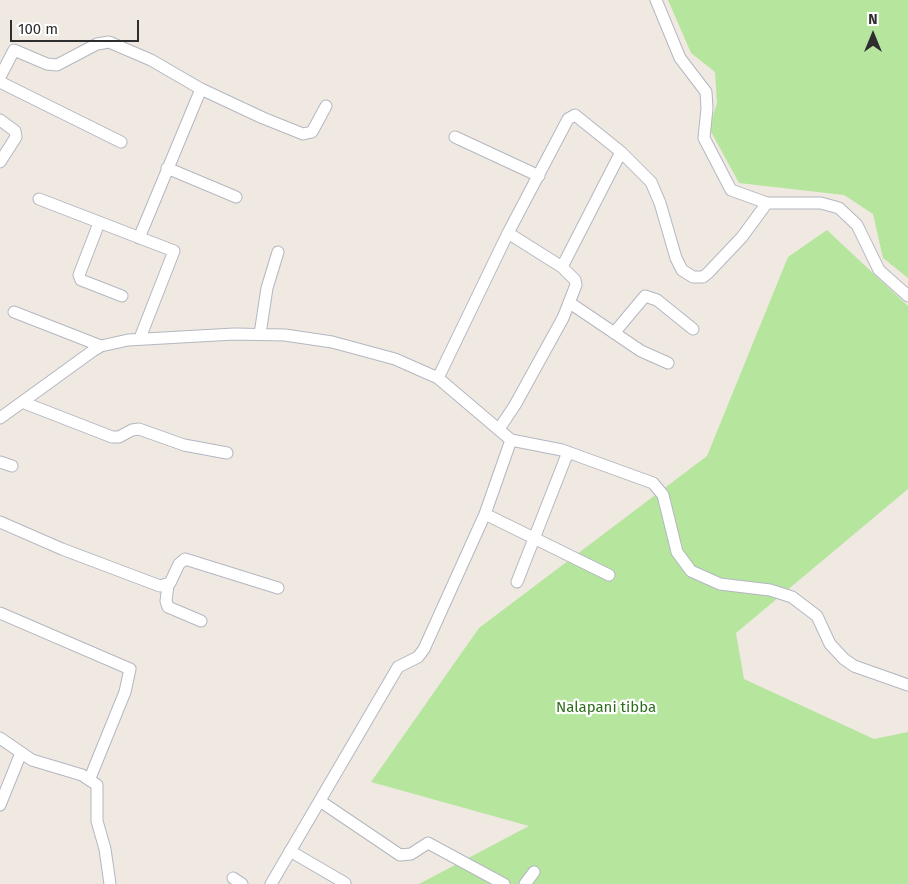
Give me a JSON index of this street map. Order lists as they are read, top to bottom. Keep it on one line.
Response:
{"parks":["Nalapani tibba"],"scale_bar":"100 m","north":"top"}
